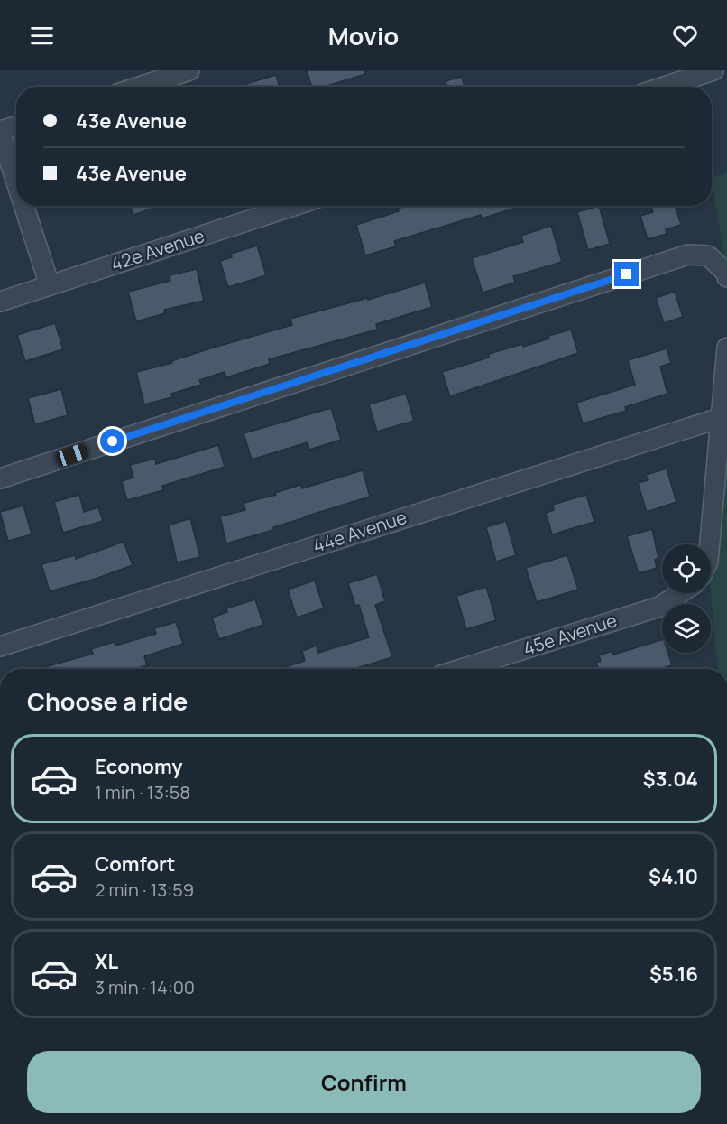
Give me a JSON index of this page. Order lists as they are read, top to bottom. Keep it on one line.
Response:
{"streets":{"street":["42e Avenue","44e Avenue","45e Avenue"]},"page":{"header":"Movio","banner":["43e Avenue","43e Avenue"],"heading":"Choose a ride","list":[{"name":"Economy","note":"1 min · 13:58","value":"$3.04"},{"name":"Comfort","note":"2 min · 13:59","value":"$4.10"},{"name":"XL","note":"3 min · 14:00","value":"$5.16"}],"buttons":"Confirm"}}
